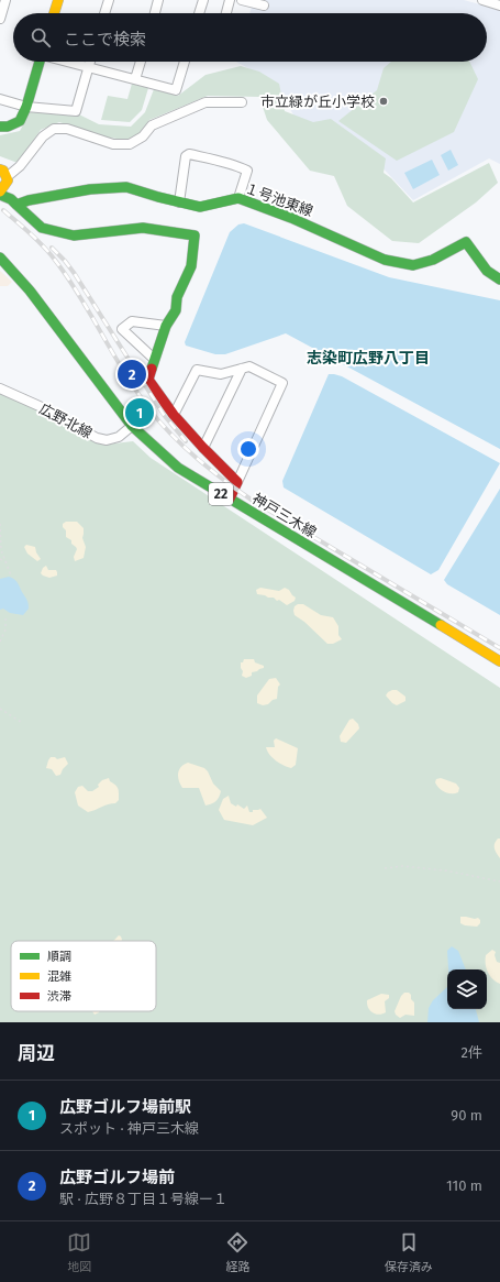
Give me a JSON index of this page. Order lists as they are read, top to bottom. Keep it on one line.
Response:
{"streets":{"street":["１号池東線","広野北線","22","神戸三木線"]},"crossings":[["広野北線","神戸三木線"]],"districts":["志染町広野八丁目"],"places":["市立緑が丘小学校"],"legend":["順調","混雑","渋滞"],"page":{"search":"ここで検索","pins":["2","1"],"heading":["周辺","2件"],"list":[{"mark":"1","name":"広野ゴルフ場前駅","note":"スポット · 神戸三木線","value":"90 m"},{"mark":"2","name":"広野ゴルフ場前","note":"駅 · 広野８丁目１号線ー１","value":"110 m"}],"nav":["地図","経路","保存済み"]}}
